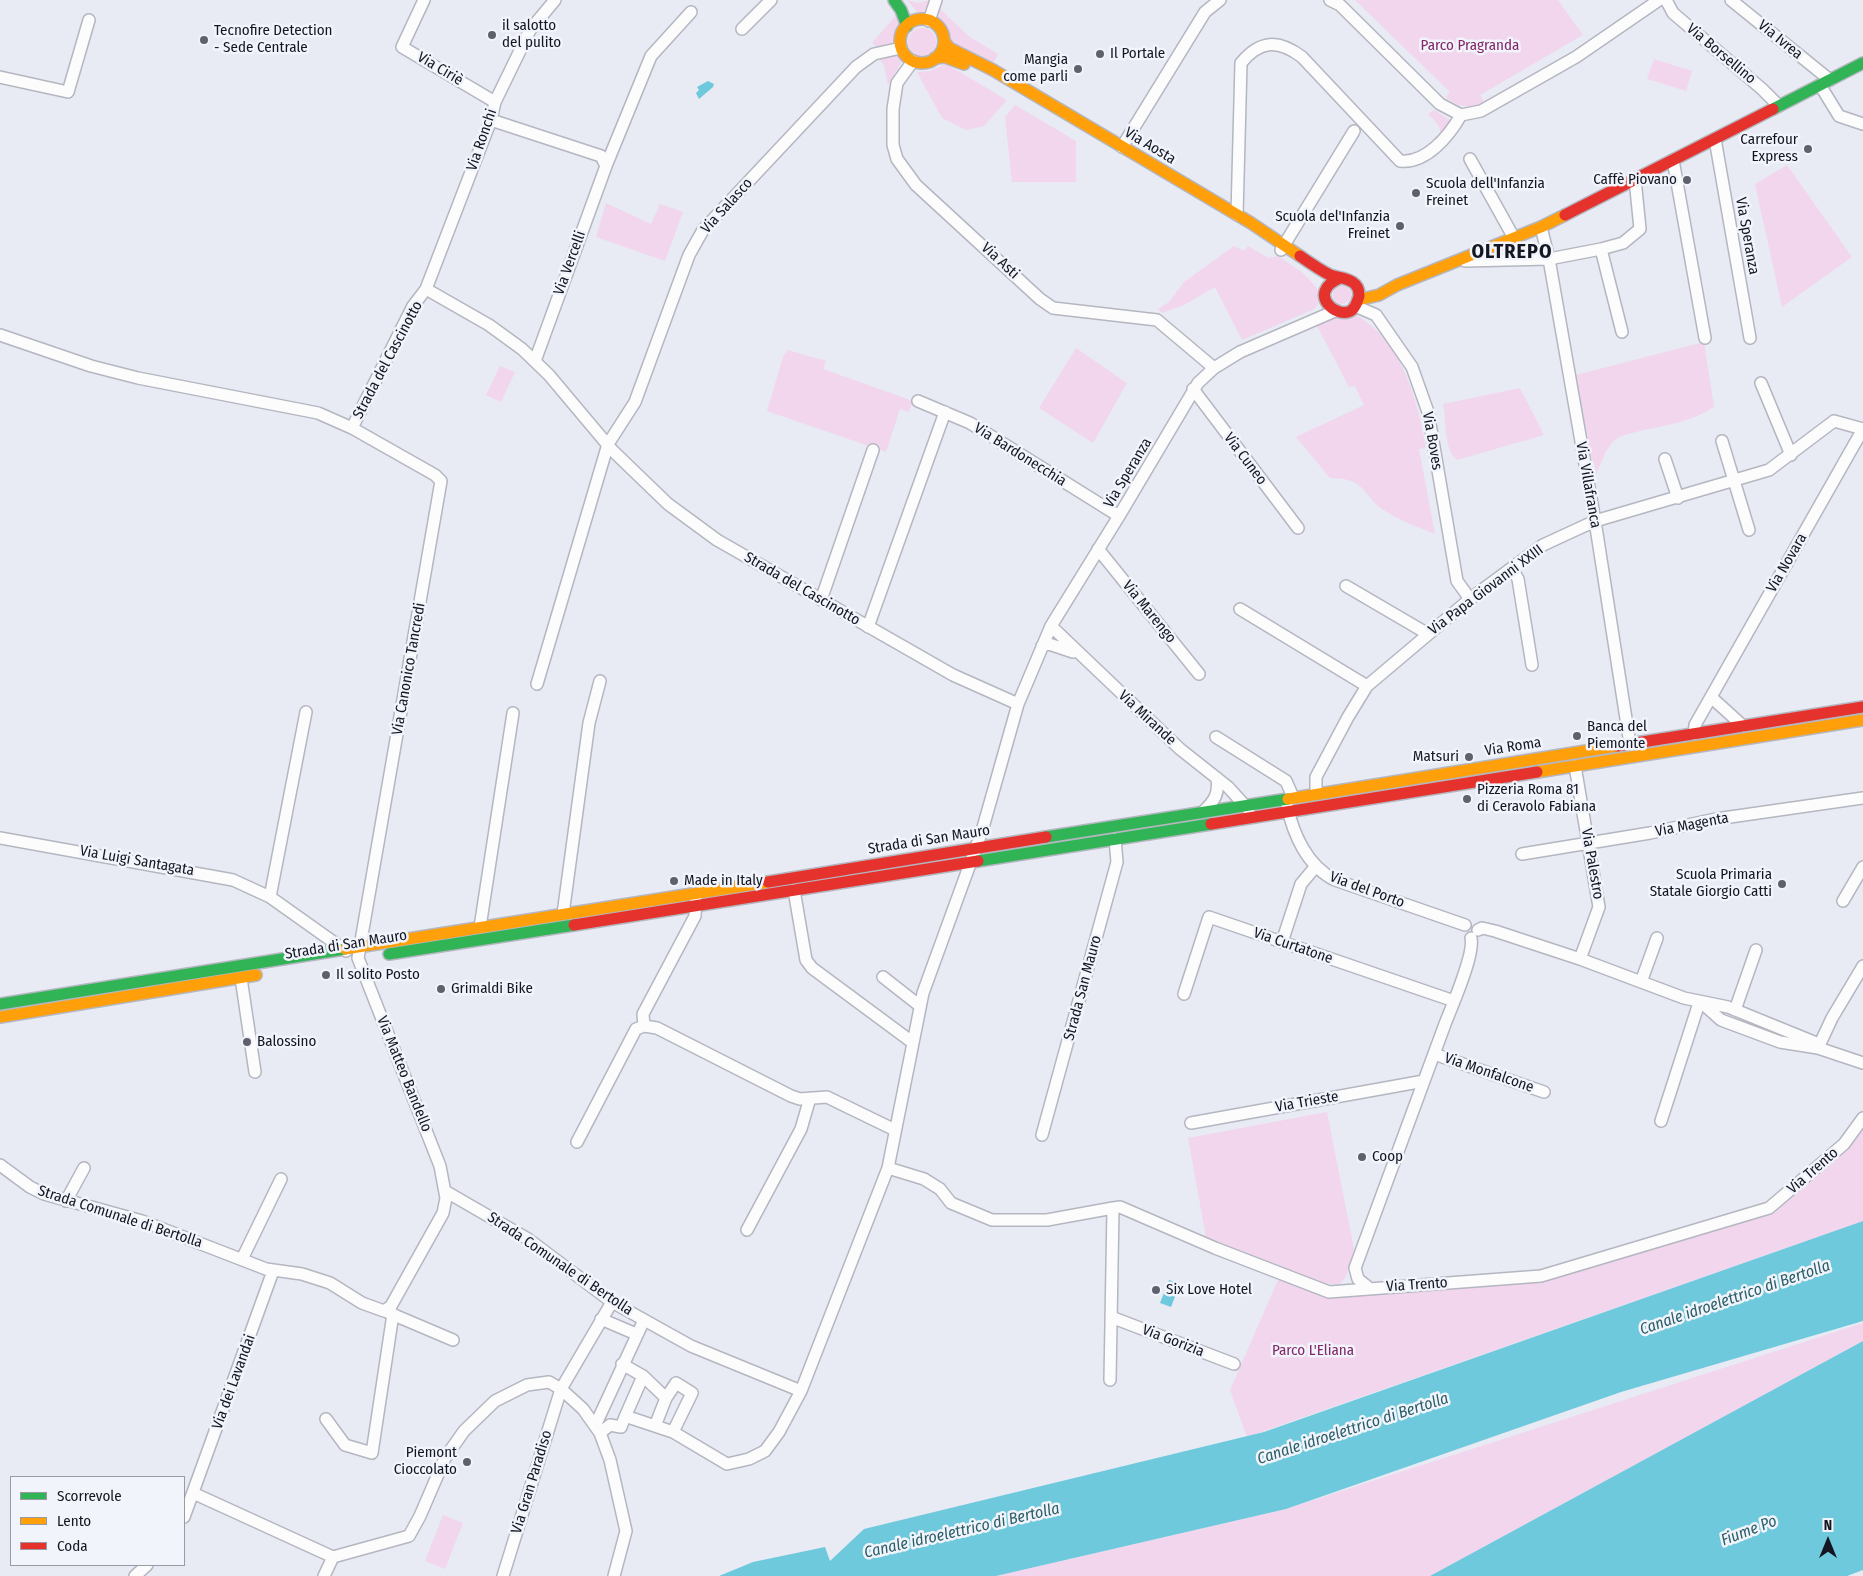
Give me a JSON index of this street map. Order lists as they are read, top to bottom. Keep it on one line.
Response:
{"streets":{"main road":["Via Aosta","Via Roma","Strada di San Mauro"],"street":["Via Ivrea","Via Borsellino","Via Ciriè","Via Ronchi","Via Salasco","Via Speranza","Via Asti","Via Vercelli","Strada del Cascinotto","Via Boves","Via Bardonecchia","Via Cuneo","Via Villafranca","Via Novara","Via Papa Giovanni XXIII","Via Marengo","Via Canonico Tancredi","Via Mirande","Via Magenta","Via Luigi Santagata","Via Palestro","Via del Porto","Via Curtatone","Strada San Mauro","Via Monfalcone","Via Matteo Bandello","Via Trieste","Via Trento","Strada Comunale di Bertolla","Via Gorizia","Via dei Lavandai","Via Gran Paradiso"]},"crossings":[["Via Ciriè","Via Ronchi"],["Via Ronchi","Strada del Cascinotto"],["Via Aosta","Via Salasco"],["Via Aosta","Via Speranza"],["Via Aosta","Via Asti"],["Via Aosta","Via Boves"],["Via Salasco","Via Asti"],["Via Salasco","Strada del Cascinotto"],["Via Speranza","Via Asti"],["Via Speranza","Strada del Cascinotto"],["Via Speranza","Via Boves"],["Via Speranza","Via Bardonecchia"],["Via Speranza","Via Cuneo"],["Via Speranza","Via Marengo"],["Via Speranza","Via Mirande"],["Via Vercelli","Strada del Cascinotto"],["Strada del Cascinotto","Via Canonico Tancredi"],["Via Boves","Via Papa Giovanni XXIII"],["Via Villafranca","Via Papa Giovanni XXIII"],["Via Villafranca","Via Roma"],["Via Novara","Via Papa Giovanni XXIII"],["Via Novara","Via Roma"],["Via Papa Giovanni XXIII","Via Roma"],["Via Canonico Tancredi","Strada di San Mauro"],["Via Canonico Tancredi","Via Matteo Bandello"],["Via Mirande","Via Roma"],["Via Roma","Strada di San Mauro"],["Via Roma","Via Palestro"],["Via Roma","Via del Porto"],["Via Magenta","Via Palestro"],["Strada di San Mauro","Via Luigi Santagata"],["Strada di San Mauro","Strada San Mauro"],["Strada di San Mauro","Via Matteo Bandello"],["Via Matteo Bandello","Strada Comunale di Bertolla"],["Strada Comunale di Bertolla","Via dei Lavandai"],["Strada Comunale di Bertolla","Via Gran Paradiso"]],"districts":["OLTREPO"],"water":["Canale idroelettrico di Bertolla","Fiume Po"],"parks":["Parco Pragranda","Parco L'Eliana"],"places":["il salotto del pulito","Tecnofire Detection - Sede Centrale","Il Portale","Mangia come parli","Carrefour Express","Caffè Piovano","Scuola dell'Infanzia Freinet","Scuola del'Infanzia Freinet","Banca del Piemonte","Matsuri","Pizzeria Roma 81 di Ceravolo Fabiana","Made in Italy","Scuola Primaria Statale Giorgio Catti","Il solito Posto","Grimaldi Bike","Balossino","Coop","Six Love Hotel","Piemont Cioccolato"],"legend":["Scorrevole","Lento","Coda"],"north":"top"}
